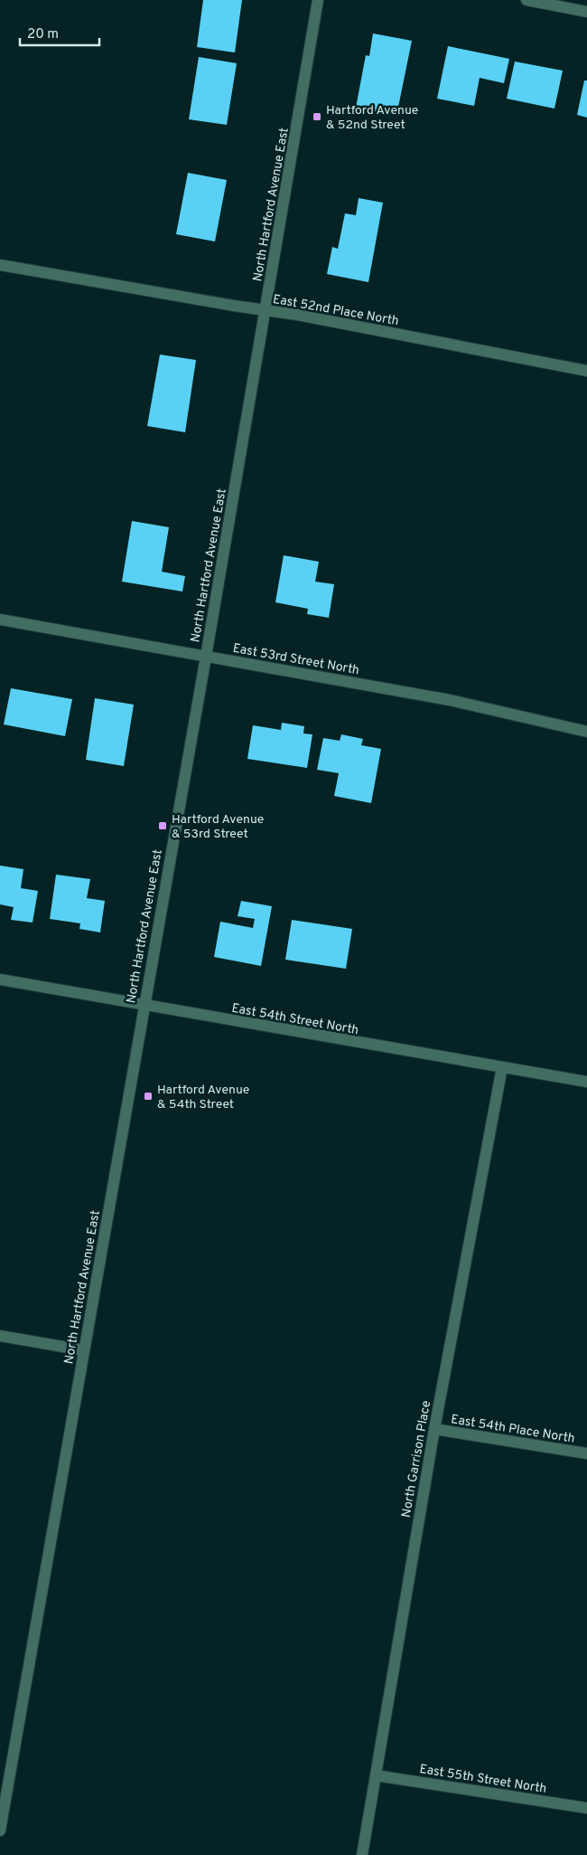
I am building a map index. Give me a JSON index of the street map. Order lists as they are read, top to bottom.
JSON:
{
  "streets": {
    "street": [
      "North Hartford Avenue East",
      "East 52nd Place North",
      "East 53rd Street North",
      "East 54th Street North",
      "East 54th Place North",
      "North Garrison Place",
      "East 55th Street North"
    ]
  },
  "crossings": [
    ["North Hartford Avenue East", "East 52nd Place North"],
    ["North Hartford Avenue East", "East 53rd Street North"],
    ["North Hartford Avenue East", "East 54th Street North"],
    ["East 54th Street North", "North Garrison Place"],
    ["East 54th Place North", "North Garrison Place"],
    ["North Garrison Place", "East 55th Street North"]
  ],
  "places": {
    "transit": ["Hartford Avenue & 52nd Street", "Hartford Avenue & 53rd Street", "Hartford Avenue & 54th Street"]
  },
  "scale_bar": "20 m"
}
